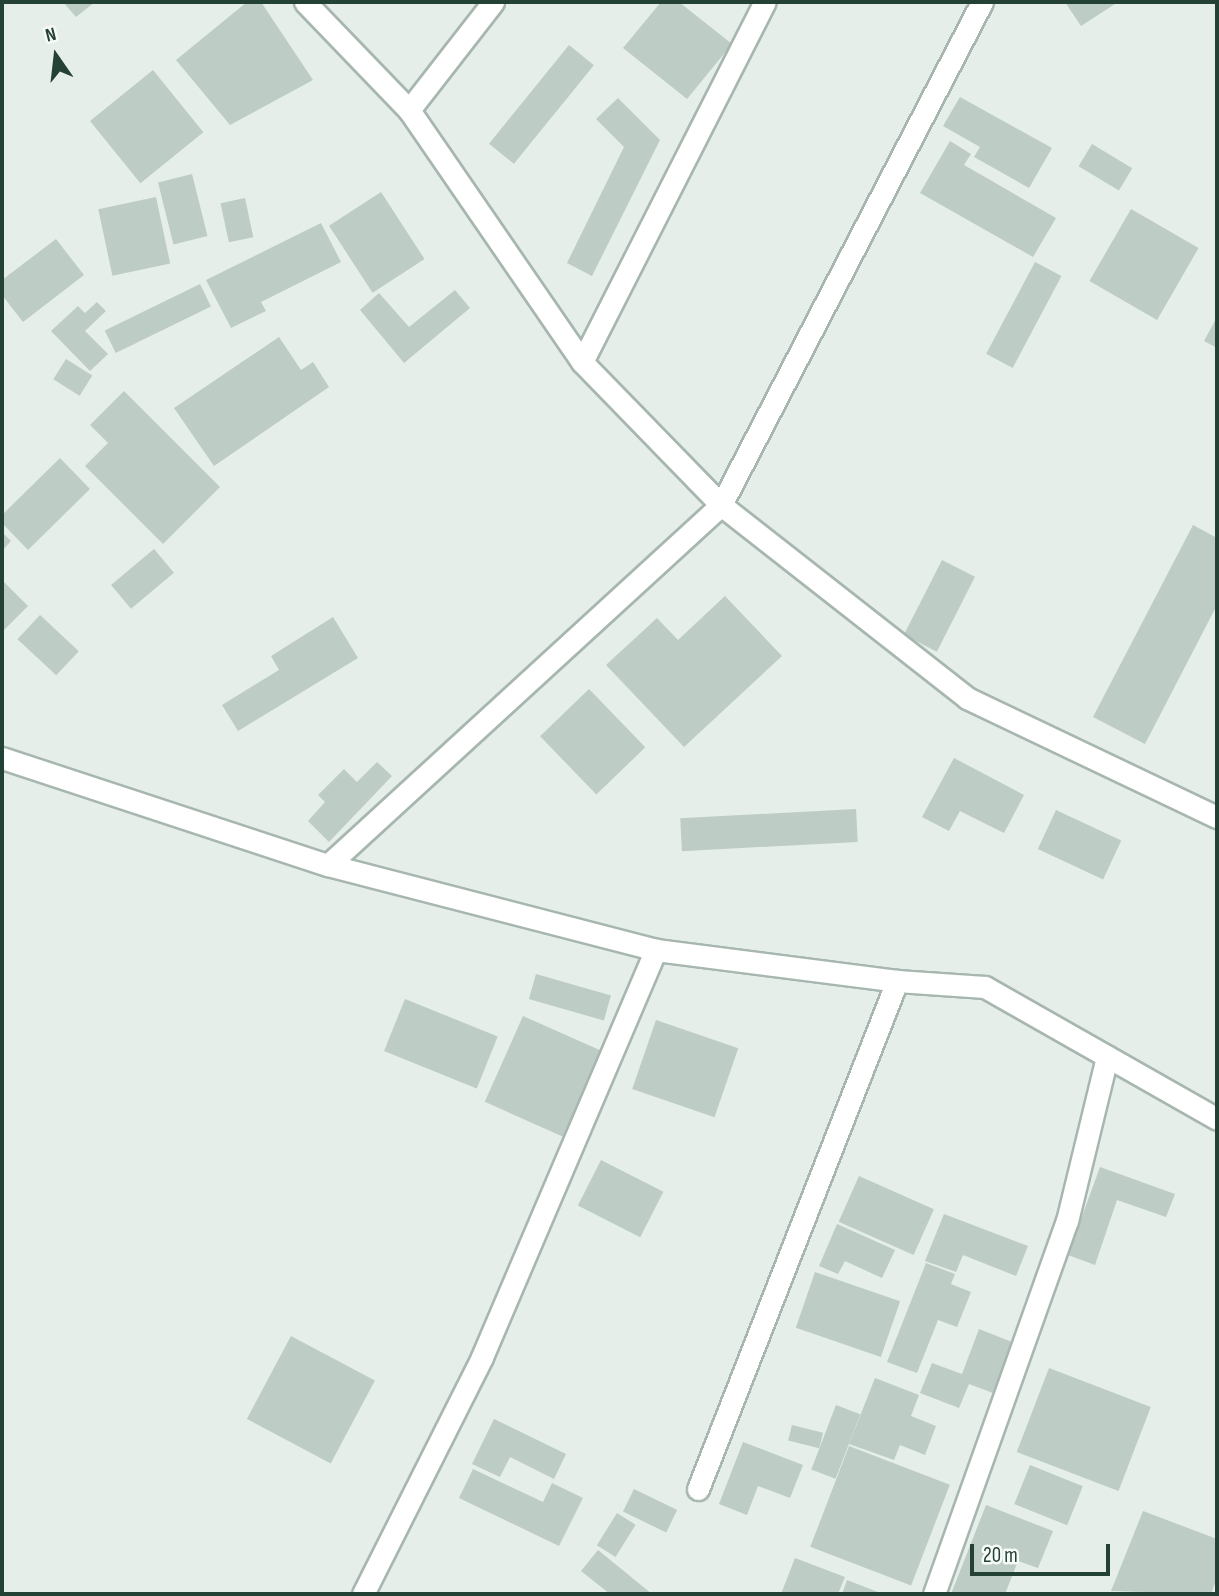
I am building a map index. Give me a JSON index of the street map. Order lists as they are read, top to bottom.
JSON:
{
  "scale_bar": "20 m",
  "north": "top"
}
